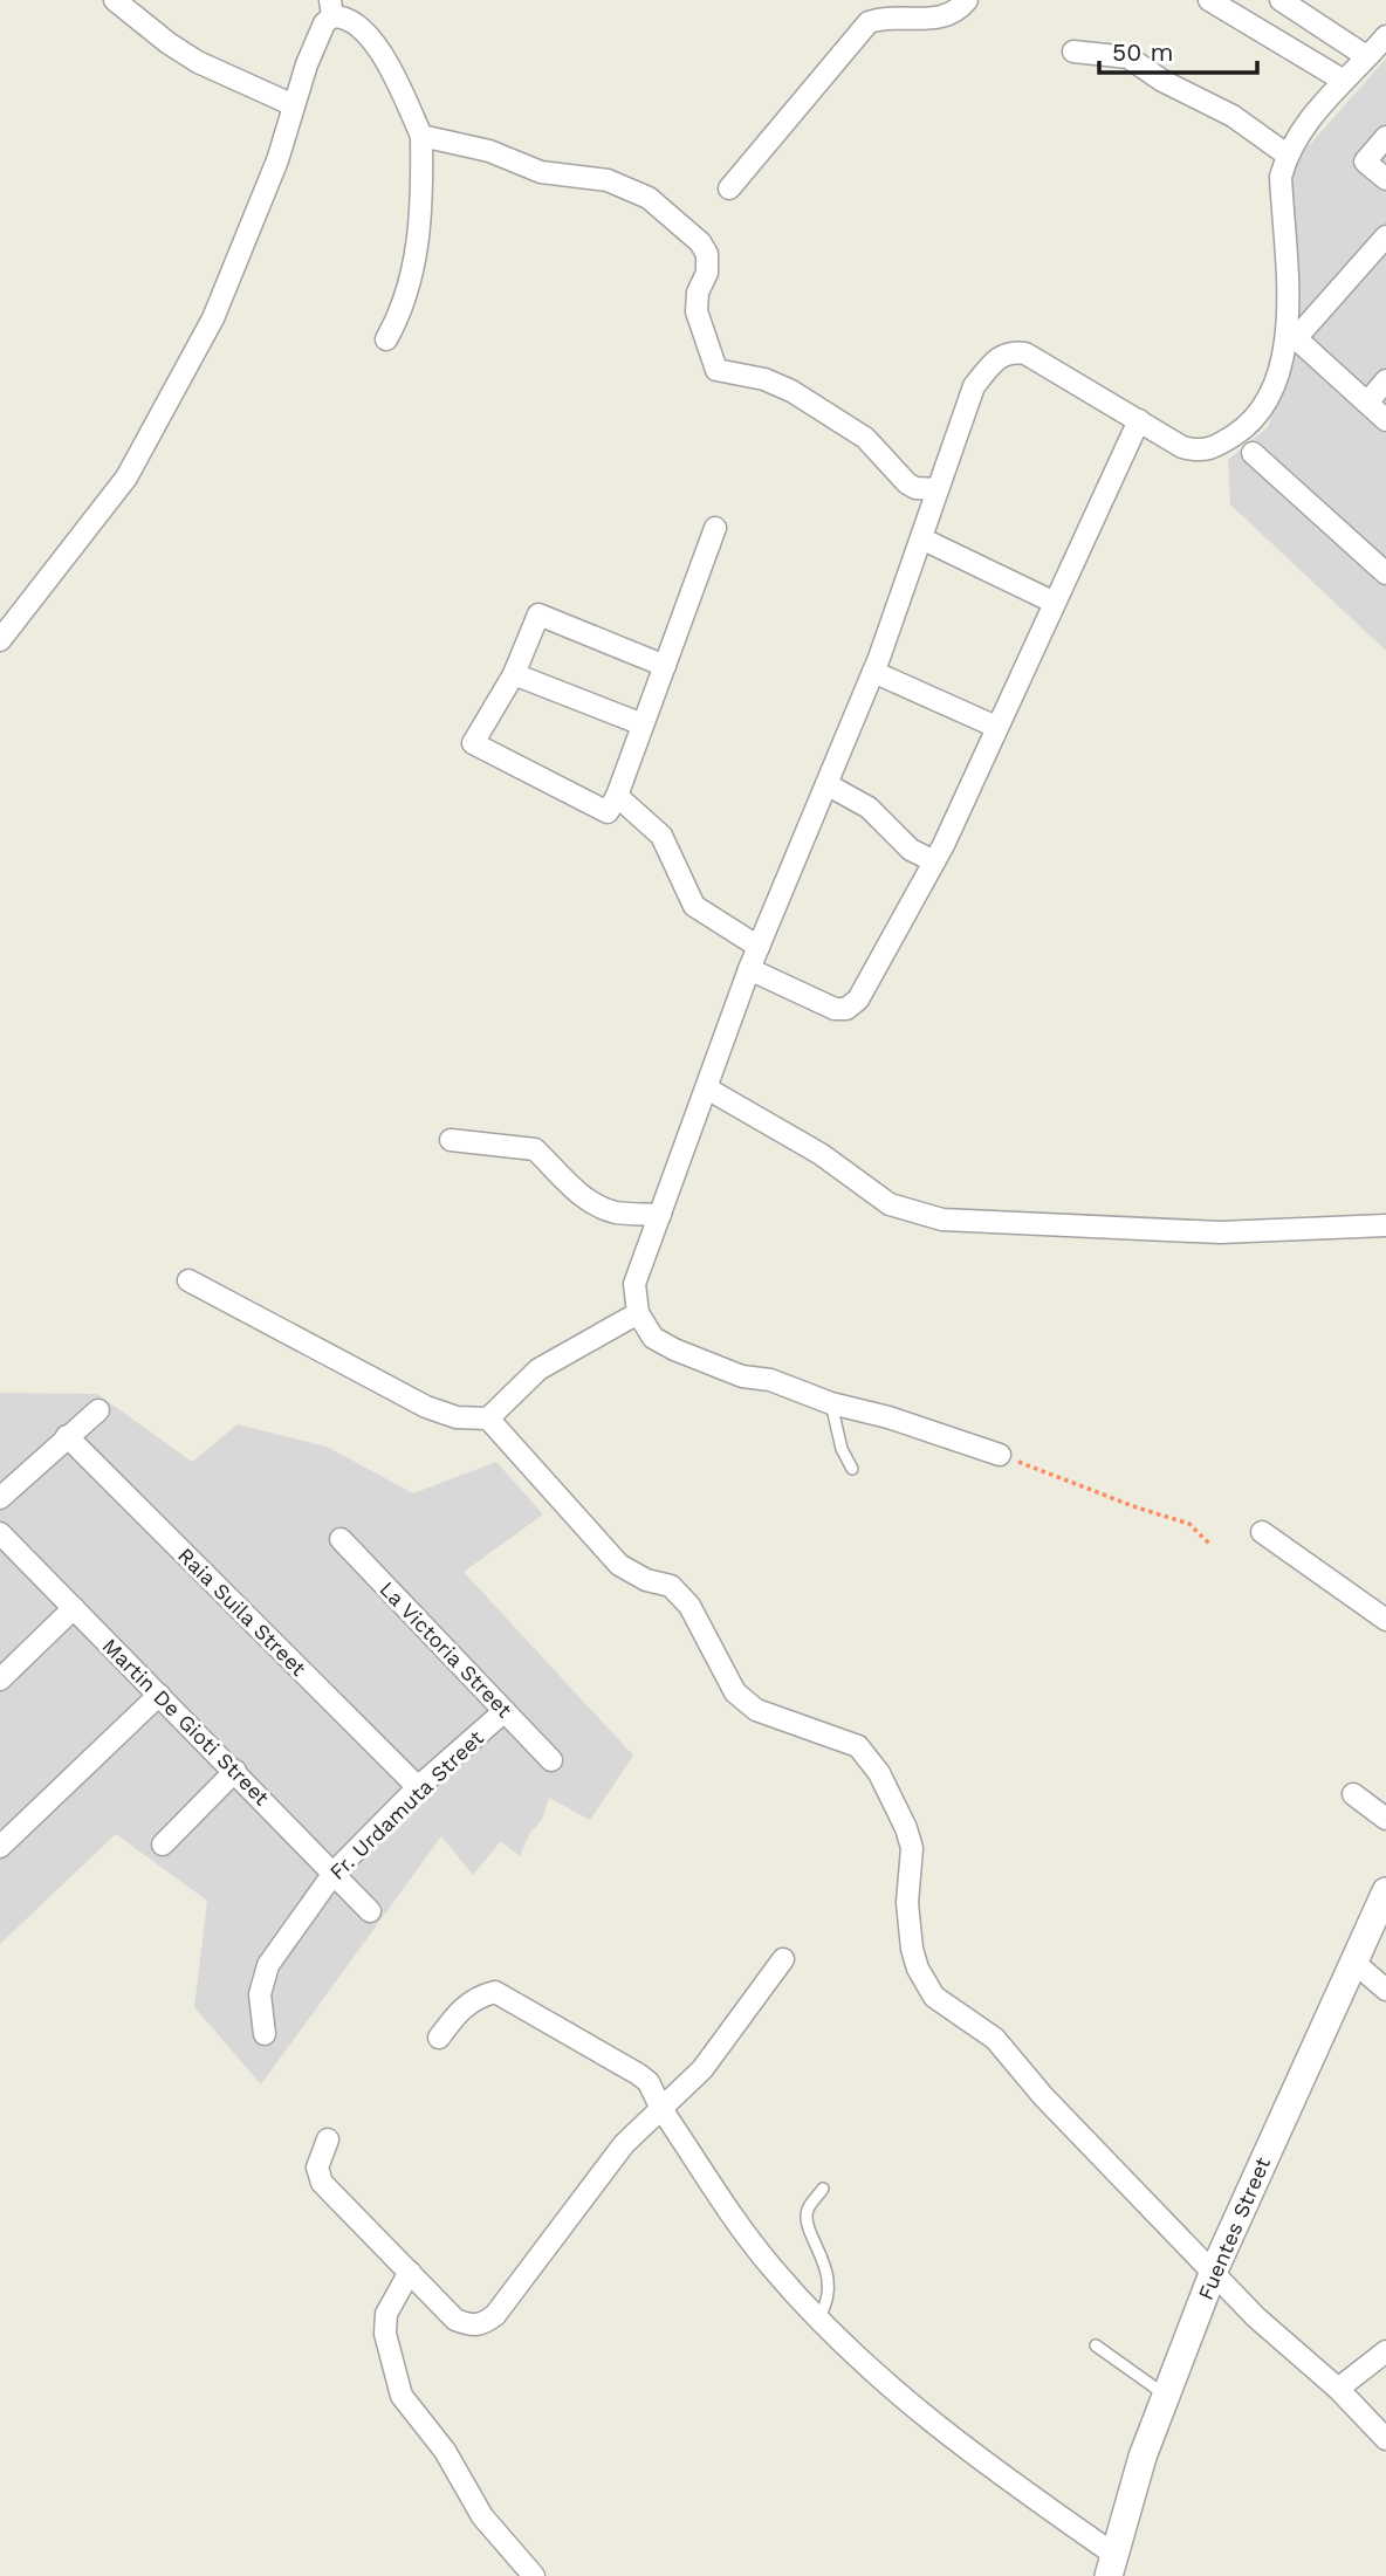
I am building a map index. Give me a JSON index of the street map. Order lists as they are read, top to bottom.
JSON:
{
  "streets": {
    "street": [
      "Raia Suila Street",
      "La Victoria Street",
      "Martin De Gioti Street",
      "Fr. Urdamuta Street",
      "Fuentes Street"
    ]
  },
  "crossings": [
    ["Raia Suila Street", "Fr. Urdamuta Street"],
    ["La Victoria Street", "Fr. Urdamuta Street"],
    ["Martin De Gioti Street", "Fr. Urdamuta Street"]
  ],
  "scale_bar": "50 m"
}
